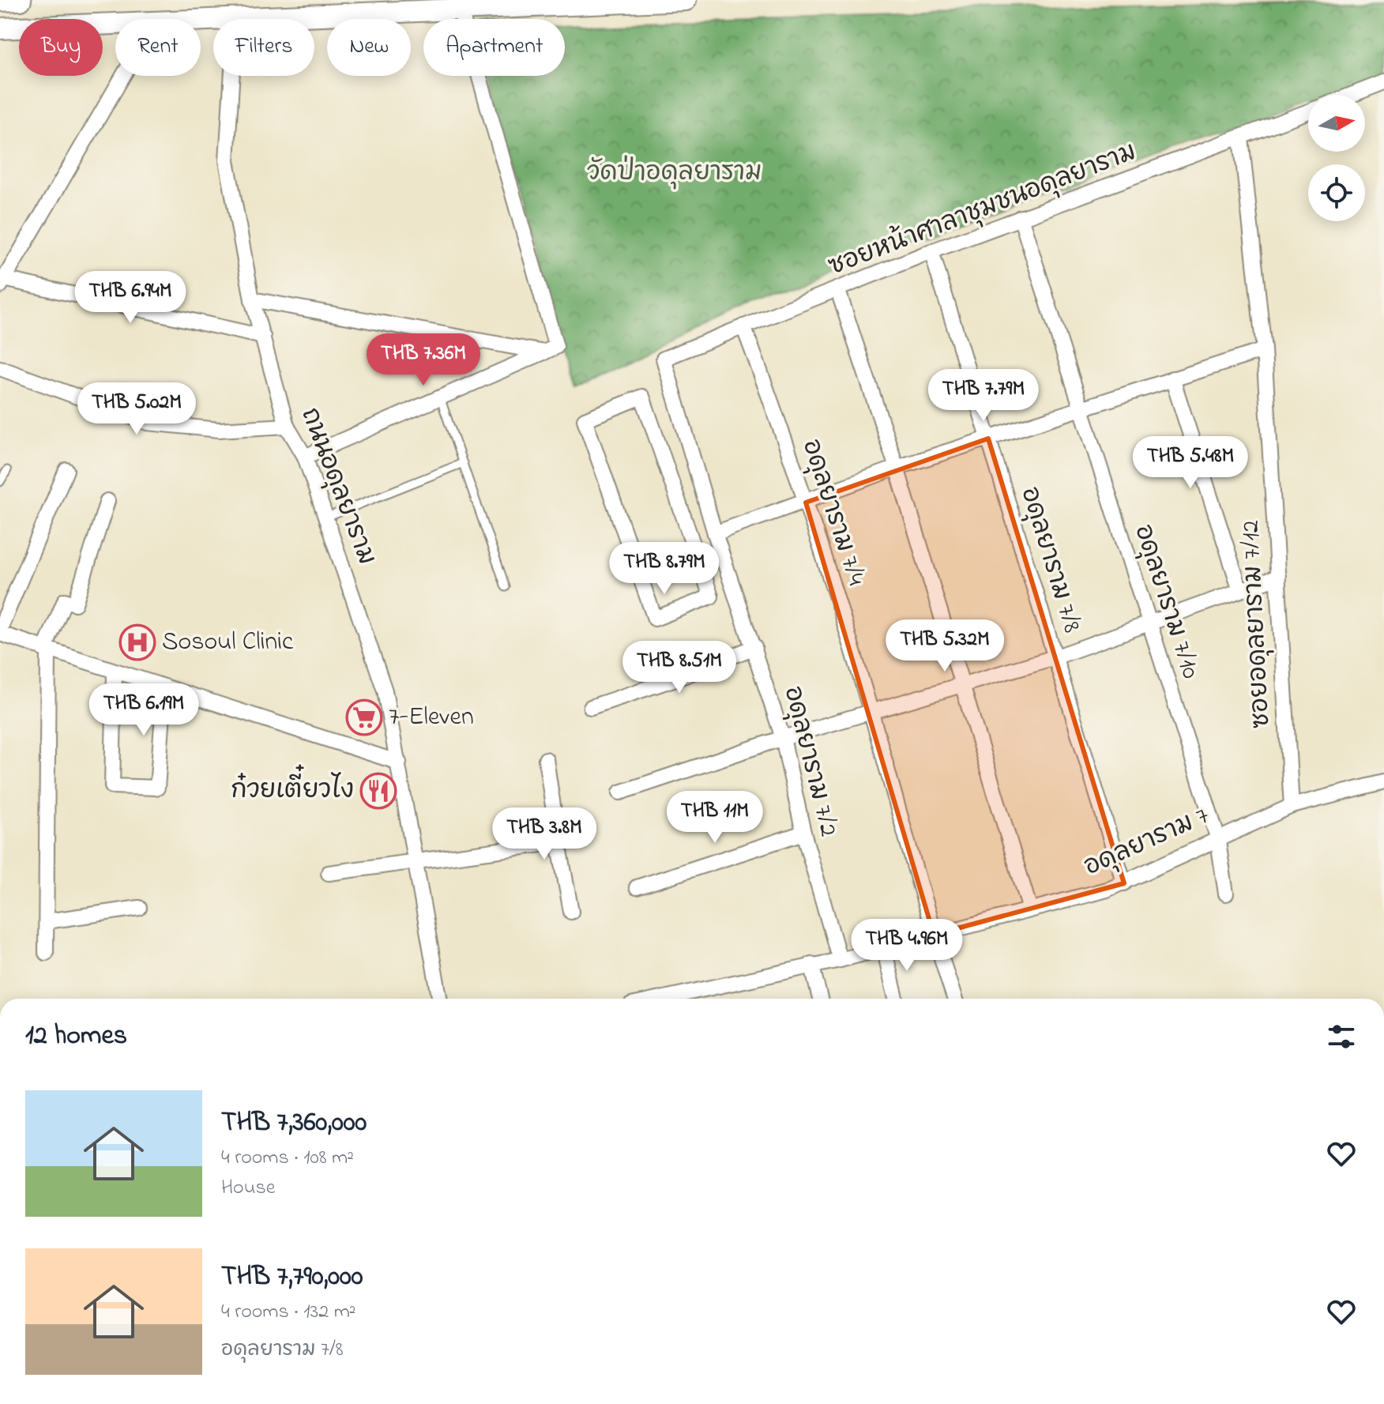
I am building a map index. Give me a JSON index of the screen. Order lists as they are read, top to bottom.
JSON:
{
  "streets": {
    "street": [
      "ซอยหน้าศาลาชุมชนอดุลยาราม",
      "ถนนอดุลยาราม",
      "อดุลยาราม 7/4",
      "อดุลยาราม 7/8",
      "อดุลยาราม 7/10",
      "ซอยอดุลยาราม 7/12",
      "อดุลยาราม 7/2",
      "อดุลยาราม 7"
    ]
  },
  "crossings": [
    ["ซอยหน้าศาลาชุมชนอดุลยาราม", "อดุลยาราม 7/4"],
    ["ซอยหน้าศาลาชุมชนอดุลยาราม", "อดุลยาราม 7/8"],
    ["ซอยหน้าศาลาชุมชนอดุลยาราม", "อดุลยาราม 7/10"],
    ["ซอยหน้าศาลาชุมชนอดุลยาราม", "ซอยอดุลยาราม 7/12"],
    ["ซอยหน้าศาลาชุมชนอดุลยาราม", "อดุลยาราม 7/2"],
    ["อดุลยาราม 7/4", "อดุลยาราม 7"],
    ["อดุลยาราม 7/8", "อดุลยาราม 7"],
    ["อดุลยาราม 7/10", "อดุลยาราม 7"],
    ["ซอยอดุลยาราม 7/12", "อดุลยาราม 7"],
    ["อดุลยาราม 7/2", "อดุลยาราม 7"]
  ],
  "parks": ["วัดป่าอดุลยาราม"],
  "places": {
    "hospital": ["Sosoul Clinic"],
    "supermarket": ["7-Eleven"],
    "restaurant": ["ก๋วยเตี๋ยวไง"]
  },
  "north": "right",
  "page": {
    "chip": [
      "Buy",
      "Rent",
      "Filters",
      "New",
      "Apartment"
    ],
    "price": [
      "THB 6.94M",
      "THB 7.36M",
      "THB 7.79M",
      "THB 5.02M",
      "THB 5.48M",
      "THB 8.79M",
      "THB 5.32M",
      "THB 8.51M",
      "THB 6.19M",
      "THB 11M",
      "THB 3.8M",
      "THB 4.96M"
    ],
    "heading": "12 homes",
    "list": [
      {
        "name": "THB 7,360,000",
        "note": "4 rooms · 108 m² · House"
      },
      {
        "name": "THB 7,790,000",
        "note": "4 rooms · 132 m² · อดุลยาราม 7/8"
      }
    ]
  }
}
